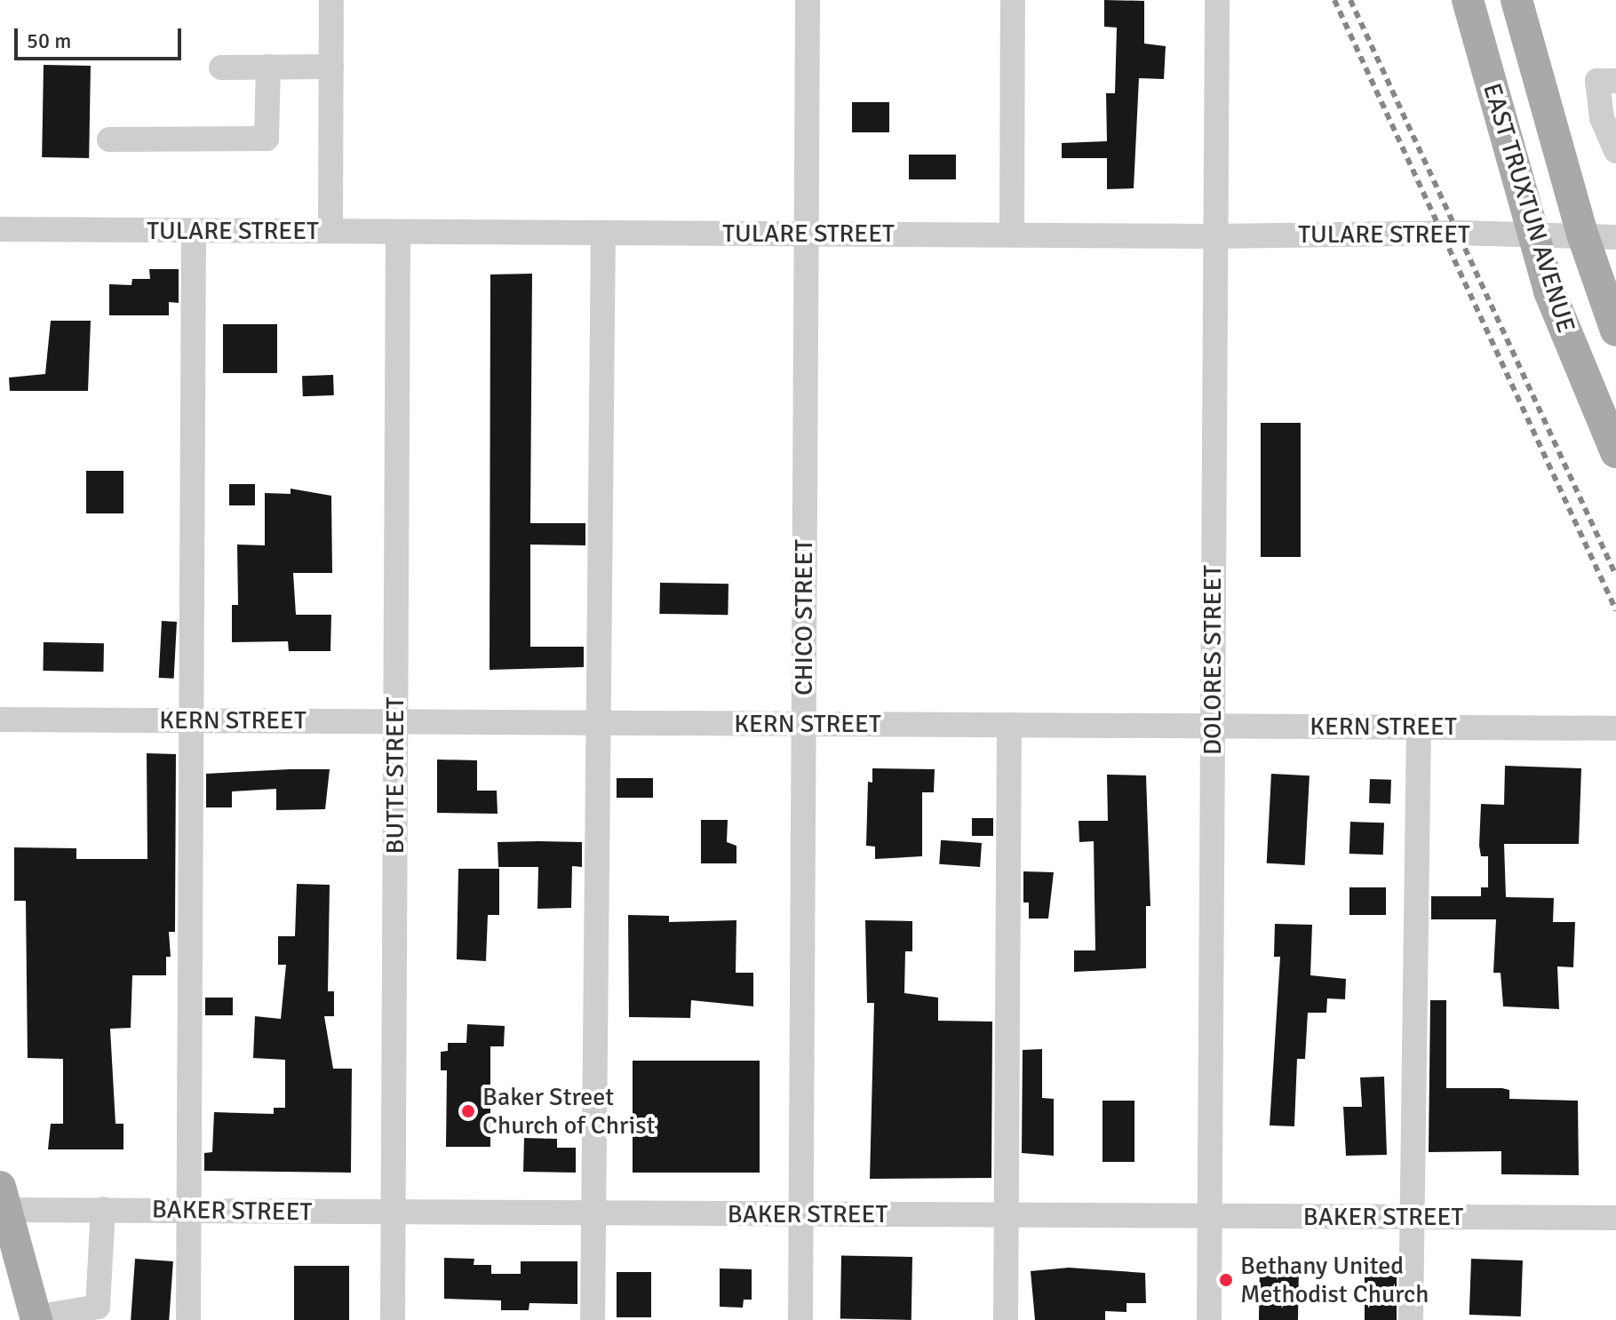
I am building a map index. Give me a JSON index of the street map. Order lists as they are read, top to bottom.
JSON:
{
  "streets": {
    "main road": ["EAST TRUXTUN AVENUE"],
    "street": [
      "TULARE STREET",
      "CHICO STREET",
      "DOLORES STREET",
      "KERN STREET",
      "BUTTE STREET",
      "BAKER STREET"
    ]
  },
  "crossings": [
    ["EAST TRUXTUN AVENUE", "TULARE STREET"],
    ["TULARE STREET", "CHICO STREET"],
    ["TULARE STREET", "DOLORES STREET"],
    ["TULARE STREET", "BUTTE STREET"],
    ["CHICO STREET", "KERN STREET"],
    ["CHICO STREET", "BAKER STREET"],
    ["DOLORES STREET", "KERN STREET"],
    ["DOLORES STREET", "BAKER STREET"],
    ["KERN STREET", "BUTTE STREET"],
    ["BUTTE STREET", "BAKER STREET"]
  ],
  "places": ["Baker Street Church of Christ", "Bethany United Methodist Church"],
  "scale_bar": "50 m"
}
